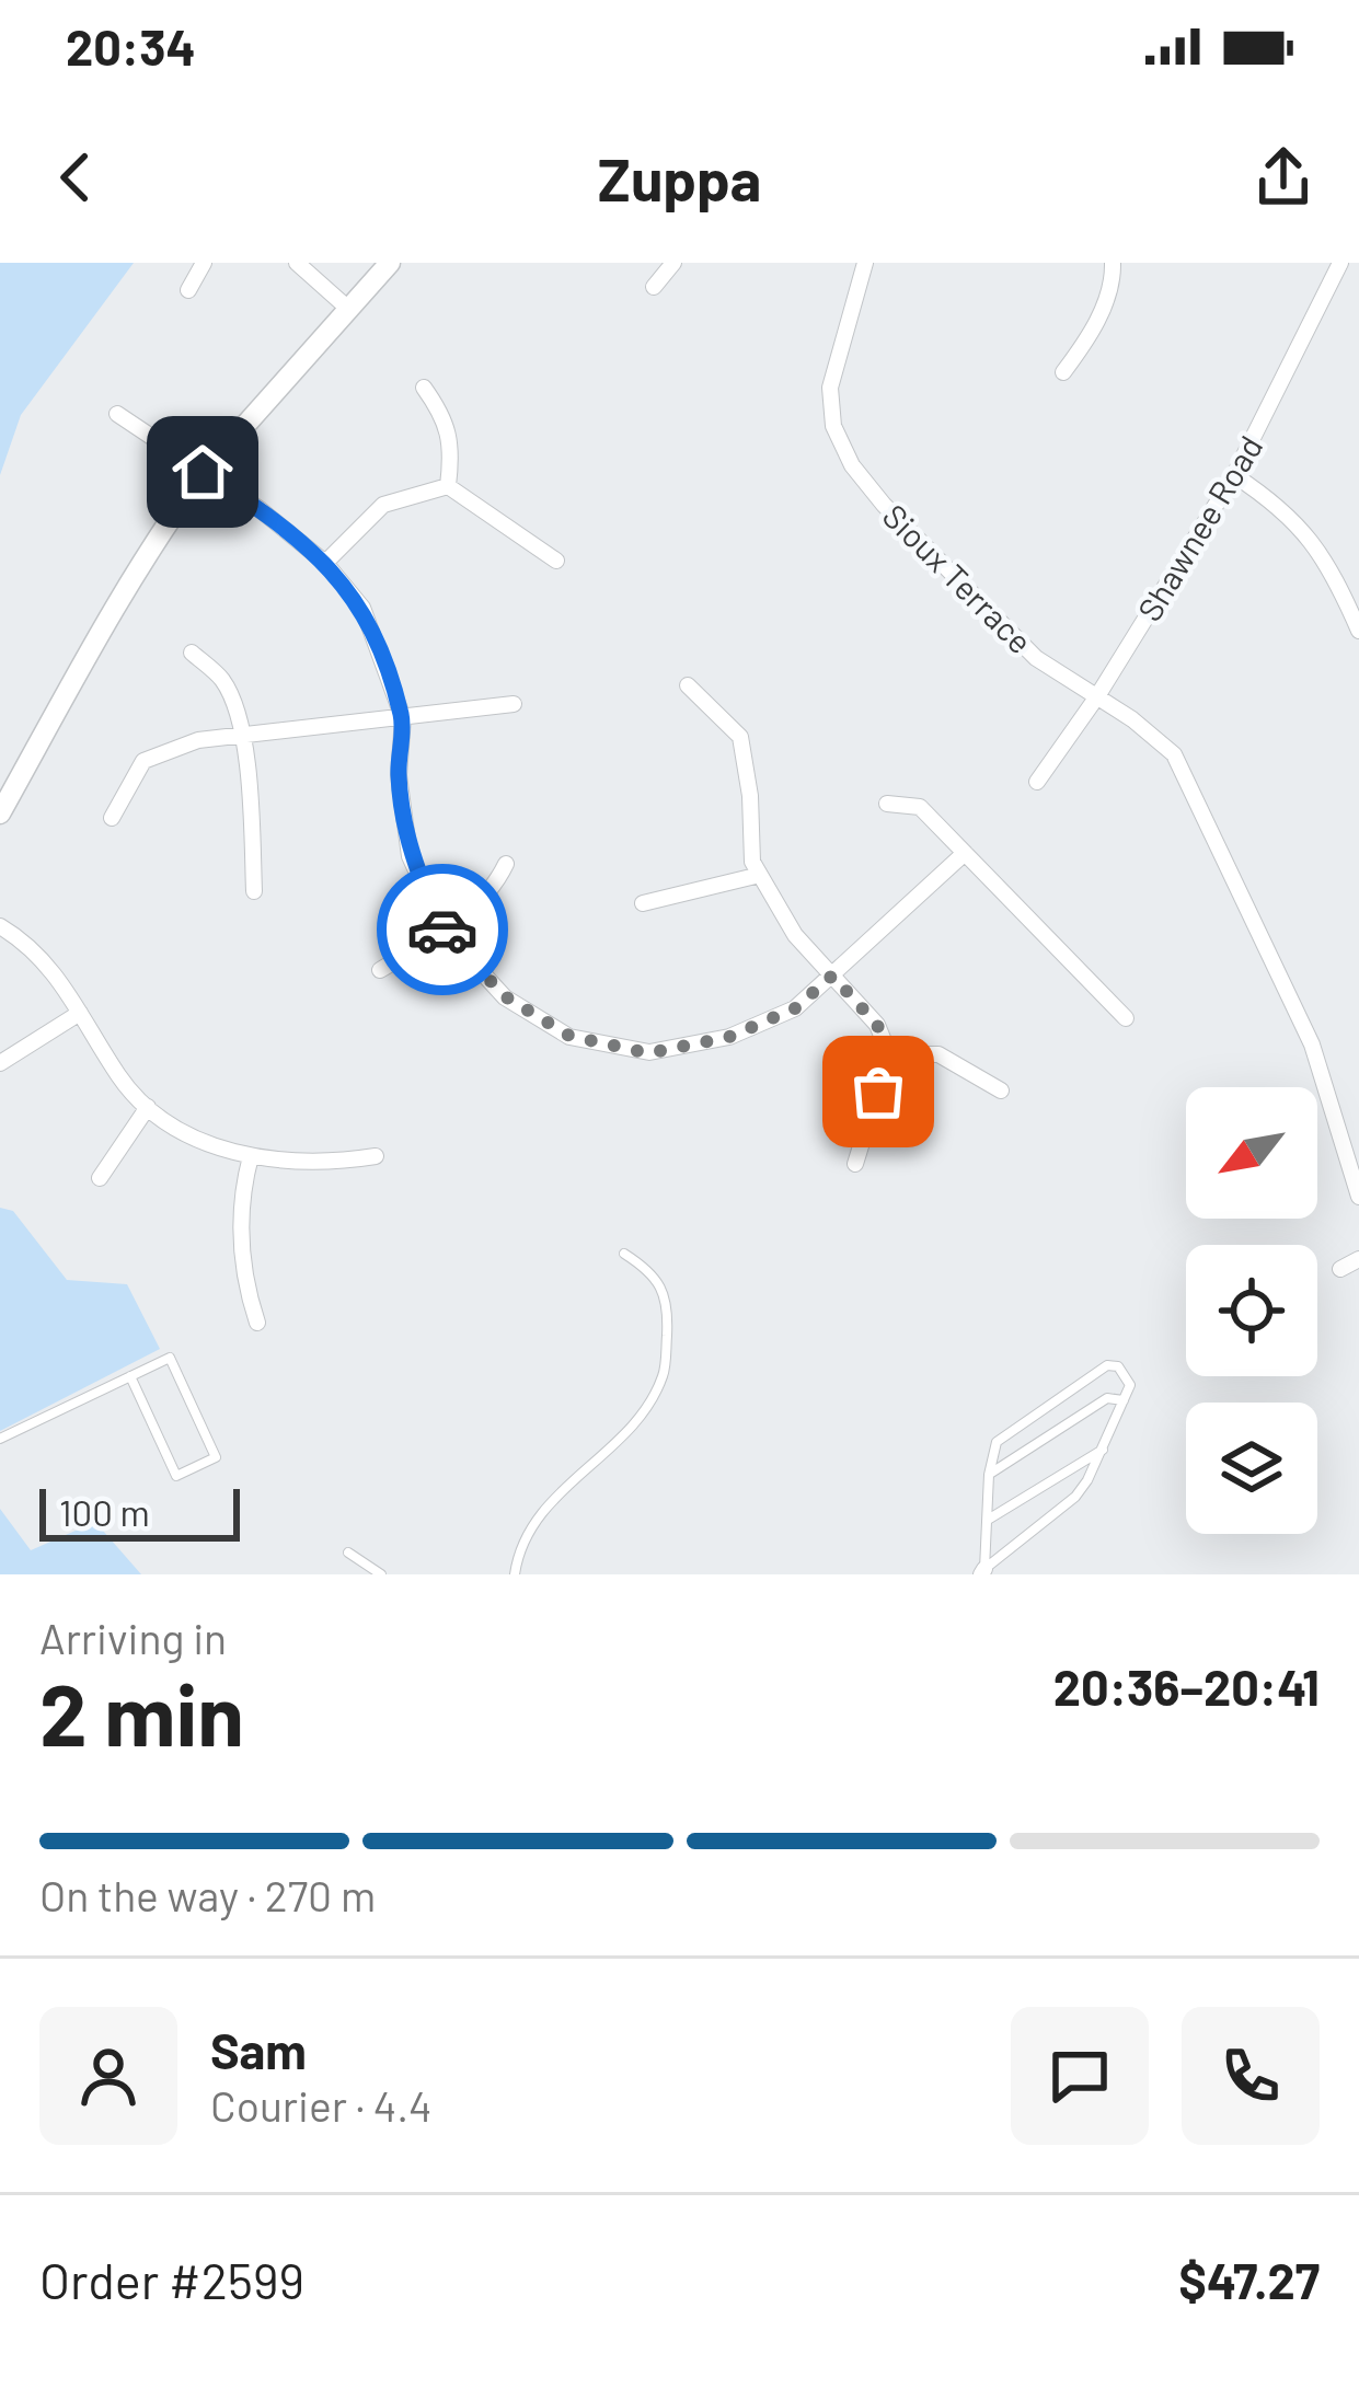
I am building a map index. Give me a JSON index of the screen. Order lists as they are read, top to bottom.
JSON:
{
  "streets": {
    "street": ["Shawnee Road", "Sioux Terrace"]
  },
  "crossings": [
    ["Shawnee Road", "Sioux Terrace"]
  ],
  "scale_bar": "100 m",
  "north": "bottom left",
  "page": {
    "status": "20:34",
    "header": "Zuppa",
    "scale": "100 m",
    "heading": ["2 min", "Arriving in", "20:36–20:41"],
    "panel": [
      "Sam",
      "Courier · 4.4",
      "Order #2599",
      "$47.27"
    ],
    "bar": "On the way · 270 m"
  }
}
